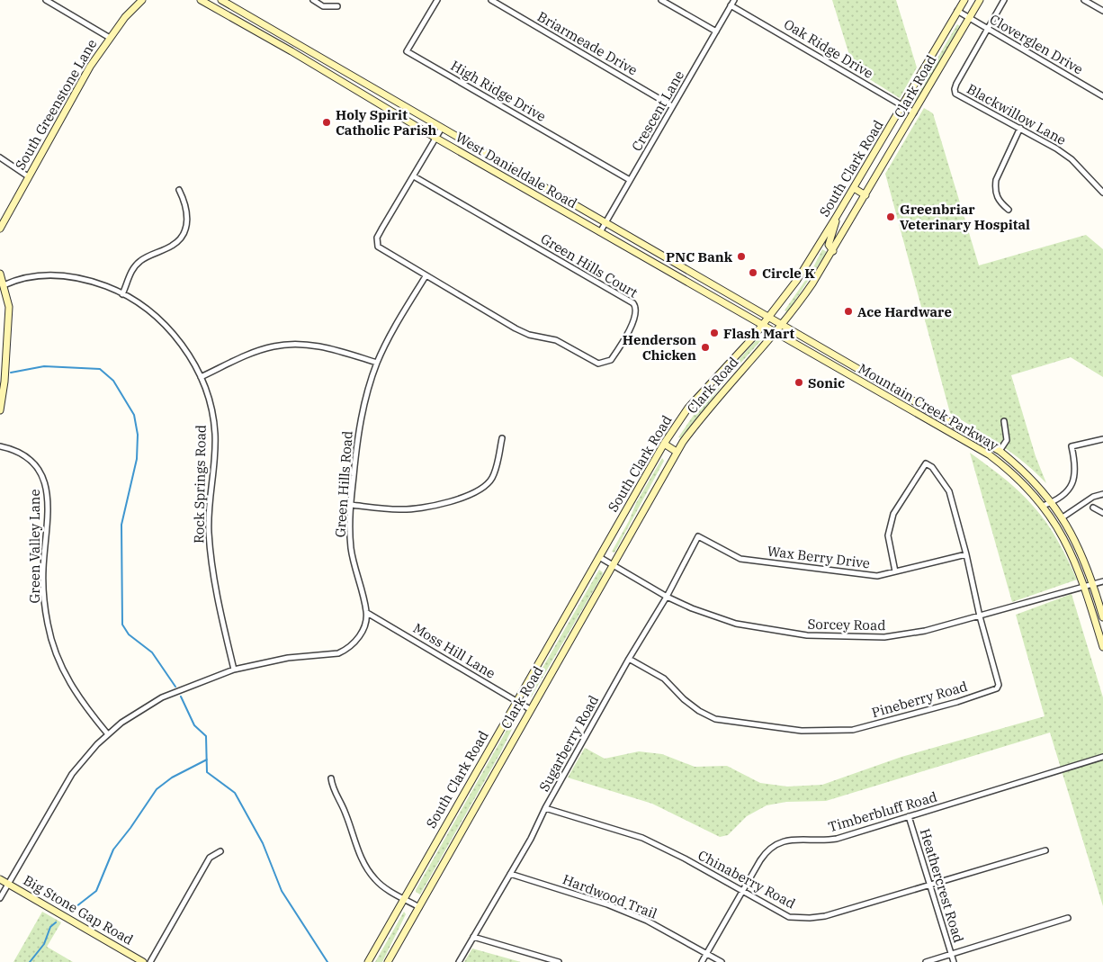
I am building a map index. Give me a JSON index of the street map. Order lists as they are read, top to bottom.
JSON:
{
  "streets": {
    "main road": [
      "Clark Road",
      "South Greenstone Lane",
      "South Clark Road",
      "West Danieldale Road",
      "Mountain Creek Parkway",
      "Big Stone Gap Road"
    ],
    "street": [
      "Briarmeade Drive",
      "Cloverglen Drive",
      "Oak Ridge Drive",
      "High Ridge Drive",
      "Crescent Lane",
      "Blackwillow Lane",
      "Green Hills Court",
      "Rock Springs Road",
      "Green Hills Road",
      "Green Valley Lane",
      "Wax Berry Drive",
      "Sorcey Road",
      "Moss Hill Lane",
      "Pineberry Road",
      "Sugarberry Road",
      "Timberbluff Road",
      "Chinaberry Road",
      "Heathercrest Road",
      "Hardwood Trail"
    ]
  },
  "crossings": [
    ["Briarmeade Drive", "Crescent Lane"],
    ["Cloverglen Drive", "Clark Road"],
    ["Cloverglen Drive", "Blackwillow Lane"],
    ["Cloverglen Drive", "South Clark Road"],
    ["Oak Ridge Drive", "Clark Road"],
    ["Oak Ridge Drive", "Crescent Lane"],
    ["Oak Ridge Drive", "South Clark Road"],
    ["Clark Road", "West Danieldale Road"],
    ["Clark Road", "Mountain Creek Parkway"],
    ["Clark Road", "Sorcey Road"],
    ["Clark Road", "Moss Hill Lane"],
    ["High Ridge Drive", "Crescent Lane"],
    ["Crescent Lane", "West Danieldale Road"],
    ["South Clark Road", "West Danieldale Road"],
    ["South Clark Road", "Sorcey Road"],
    ["South Clark Road", "Moss Hill Lane"],
    ["West Danieldale Road", "Green Hills Court"],
    ["West Danieldale Road", "Mountain Creek Parkway"],
    ["Green Hills Court", "Green Hills Road"],
    ["Mountain Creek Parkway", "Sorcey Road"],
    ["Rock Springs Road", "Green Hills Road"],
    ["Green Hills Road", "Green Valley Lane"],
    ["Green Hills Road", "Moss Hill Lane"],
    ["Green Hills Road", "Big Stone Gap Road"],
    ["Wax Berry Drive", "Pineberry Road"],
    ["Wax Berry Drive", "Sugarberry Road"],
    ["Sorcey Road", "Pineberry Road"],
    ["Sorcey Road", "Sugarberry Road"],
    ["Pineberry Road", "Sugarberry Road"],
    ["Sugarberry Road", "Chinaberry Road"],
    ["Sugarberry Road", "Hardwood Trail"],
    ["Timberbluff Road", "Chinaberry Road"],
    ["Timberbluff Road", "Heathercrest Road"],
    ["Timberbluff Road", "Hardwood Trail"],
    ["Chinaberry Road", "Heathercrest Road"]
  ],
  "places": [
    "Holy Spirit Catholic Parish",
    "Greenbriar Veterinary Hospital",
    "PNC Bank",
    "Circle K",
    "Ace Hardware",
    "Flash Mart",
    "Henderson Chicken",
    "Sonic"
  ]
}
